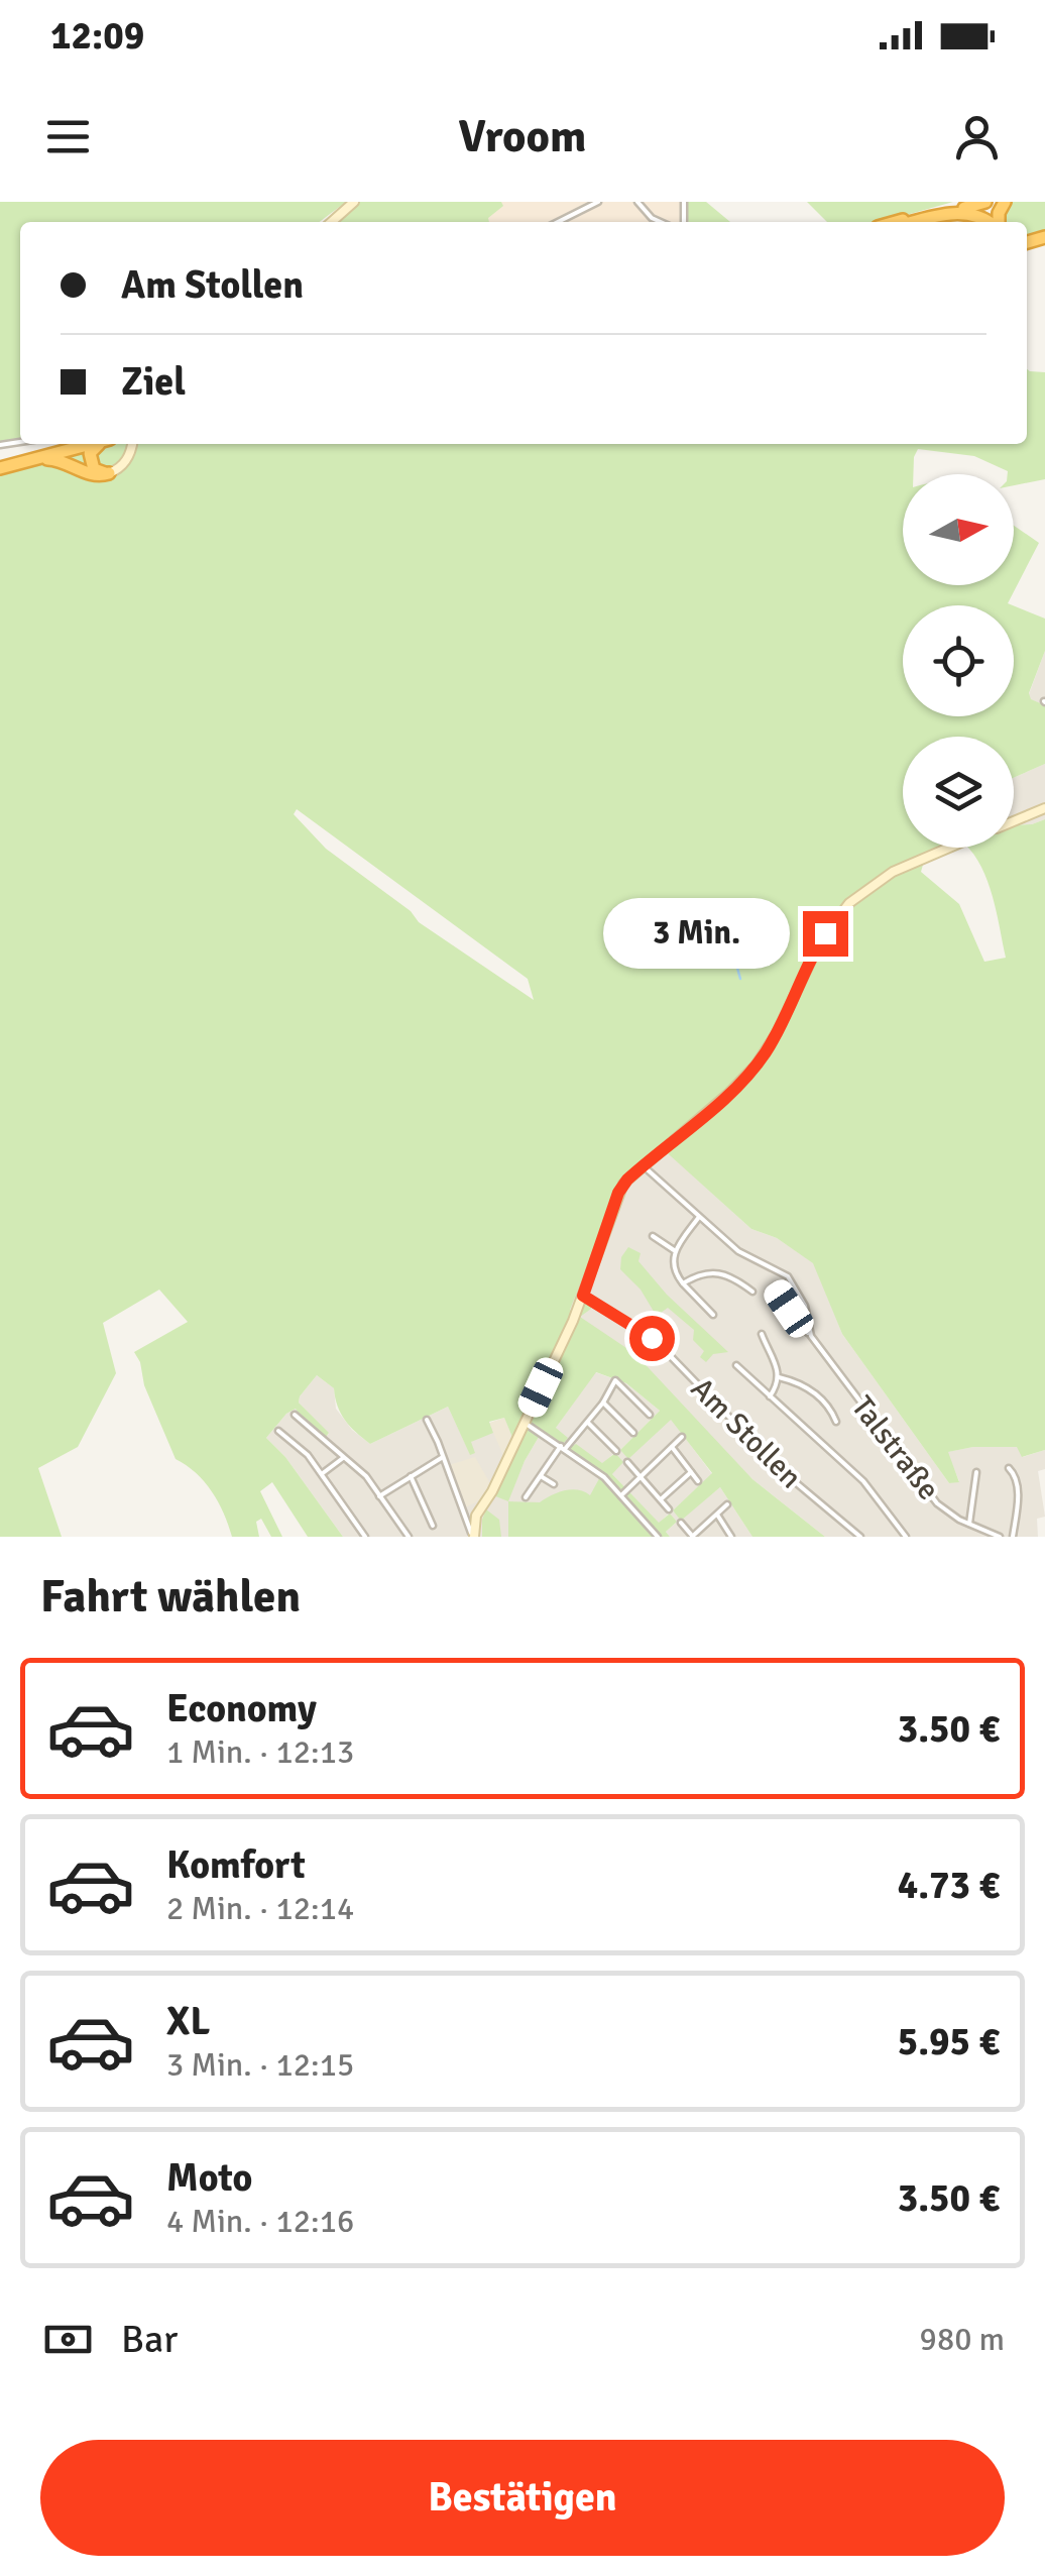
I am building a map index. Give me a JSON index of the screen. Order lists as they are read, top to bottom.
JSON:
{
  "streets": {
    "street": ["Am Stollen", "Talstraße"]
  },
  "north": "right",
  "page": {
    "status": "12:09",
    "header": "Vroom",
    "banner": ["Am Stollen", "Ziel"],
    "bubble": "3 Min.",
    "heading": "Fahrt wählen",
    "list": [
      {
        "name": "Economy",
        "note": "1 Min. · 12:13",
        "value": "3.50 €"
      },
      {
        "name": "Komfort",
        "note": "2 Min. · 12:14",
        "value": "4.73 €"
      },
      {
        "name": "XL",
        "note": "3 Min. · 12:15",
        "value": "5.95 €"
      },
      {
        "name": "Moto",
        "note": "4 Min. · 12:16",
        "value": "3.50 €"
      }
    ],
    "pay": ["Bar", "980 m"],
    "buttons": "Bestätigen"
  }
}
